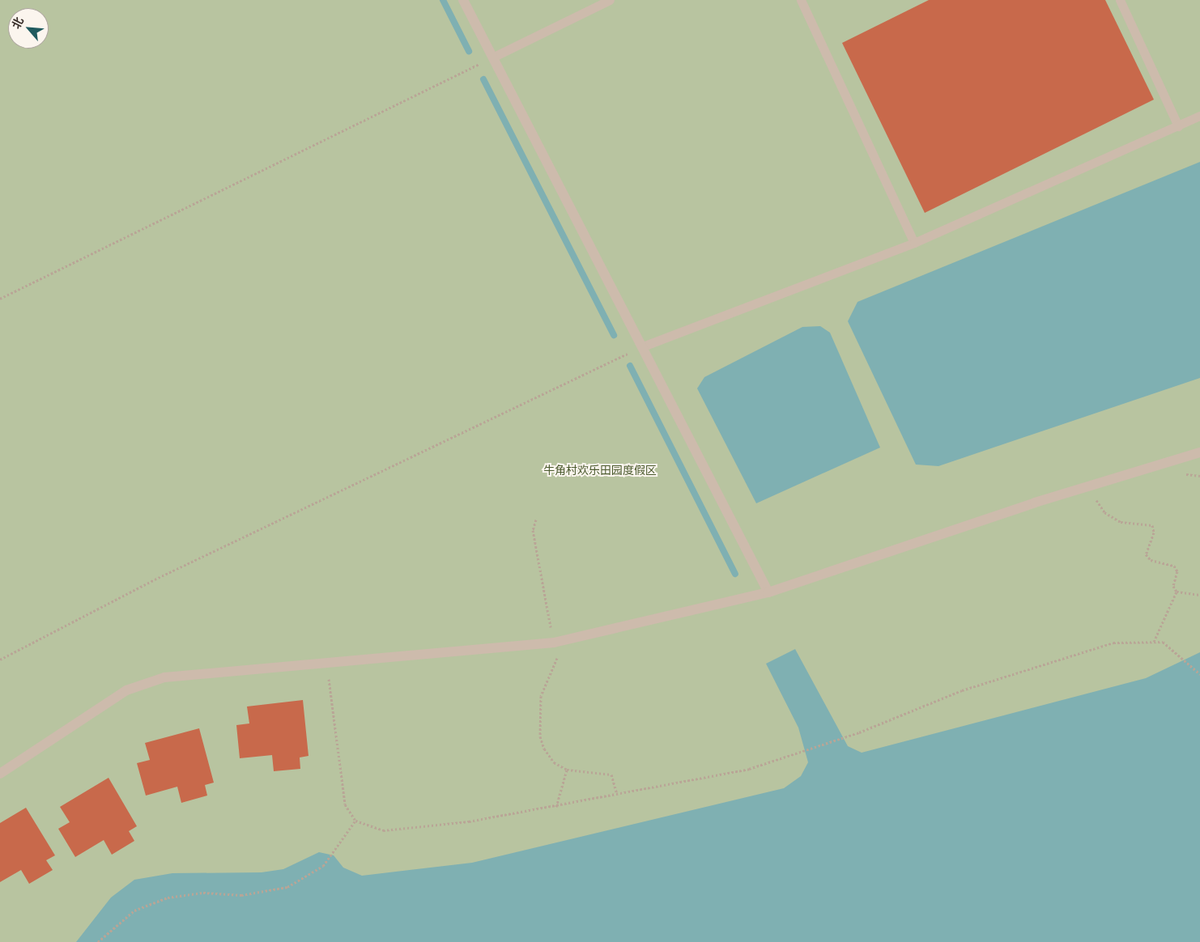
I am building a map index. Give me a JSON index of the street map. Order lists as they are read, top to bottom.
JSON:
{
  "parks": ["牛角村欢乐田园度假区"],
  "north": "top left"
}
